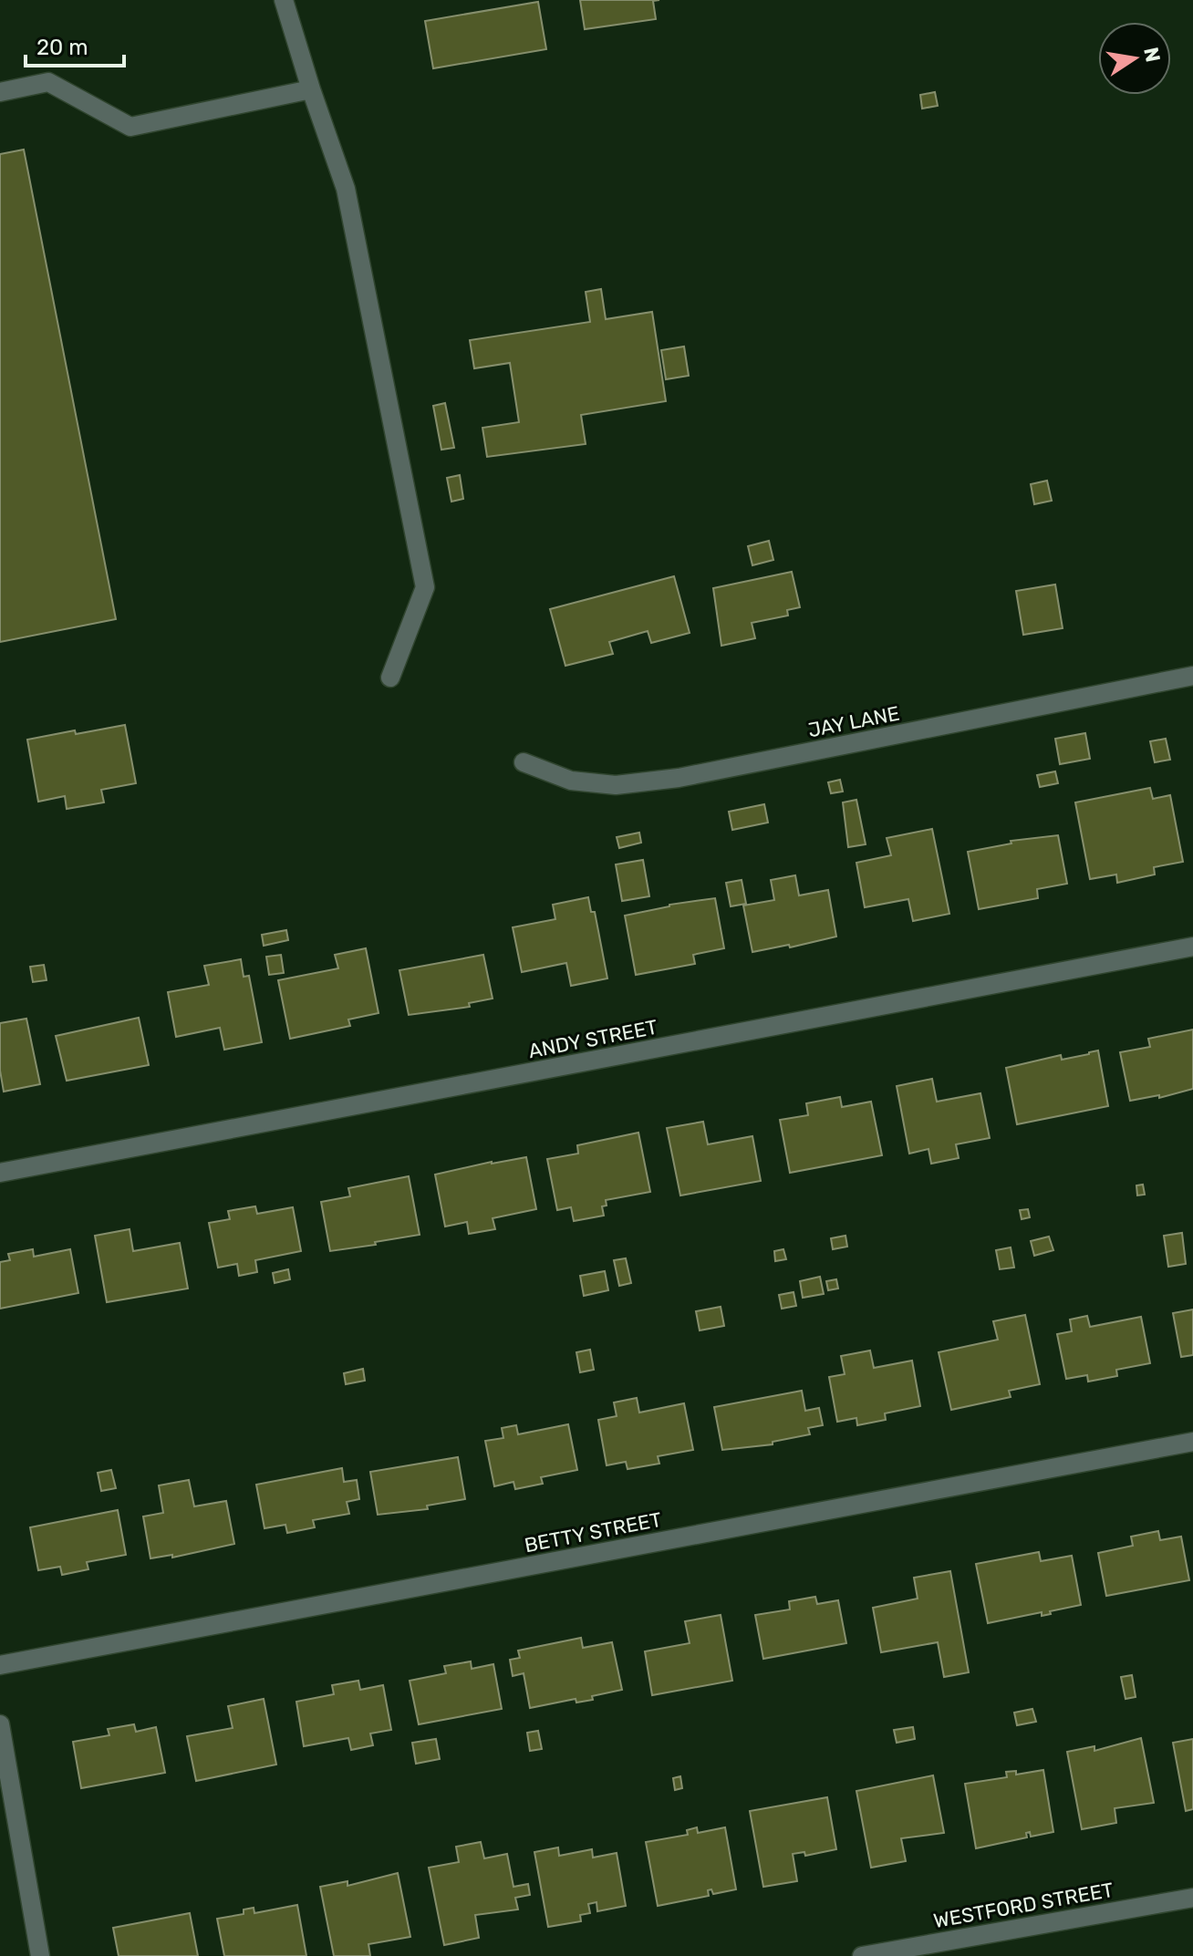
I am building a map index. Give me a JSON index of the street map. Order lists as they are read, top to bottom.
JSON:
{
  "streets": {
    "street": [
      "JAY LANE",
      "ANDY STREET",
      "BETTY STREET",
      "WESTFORD STREET"
    ]
  },
  "scale_bar": "20 m",
  "north": "right"
}
